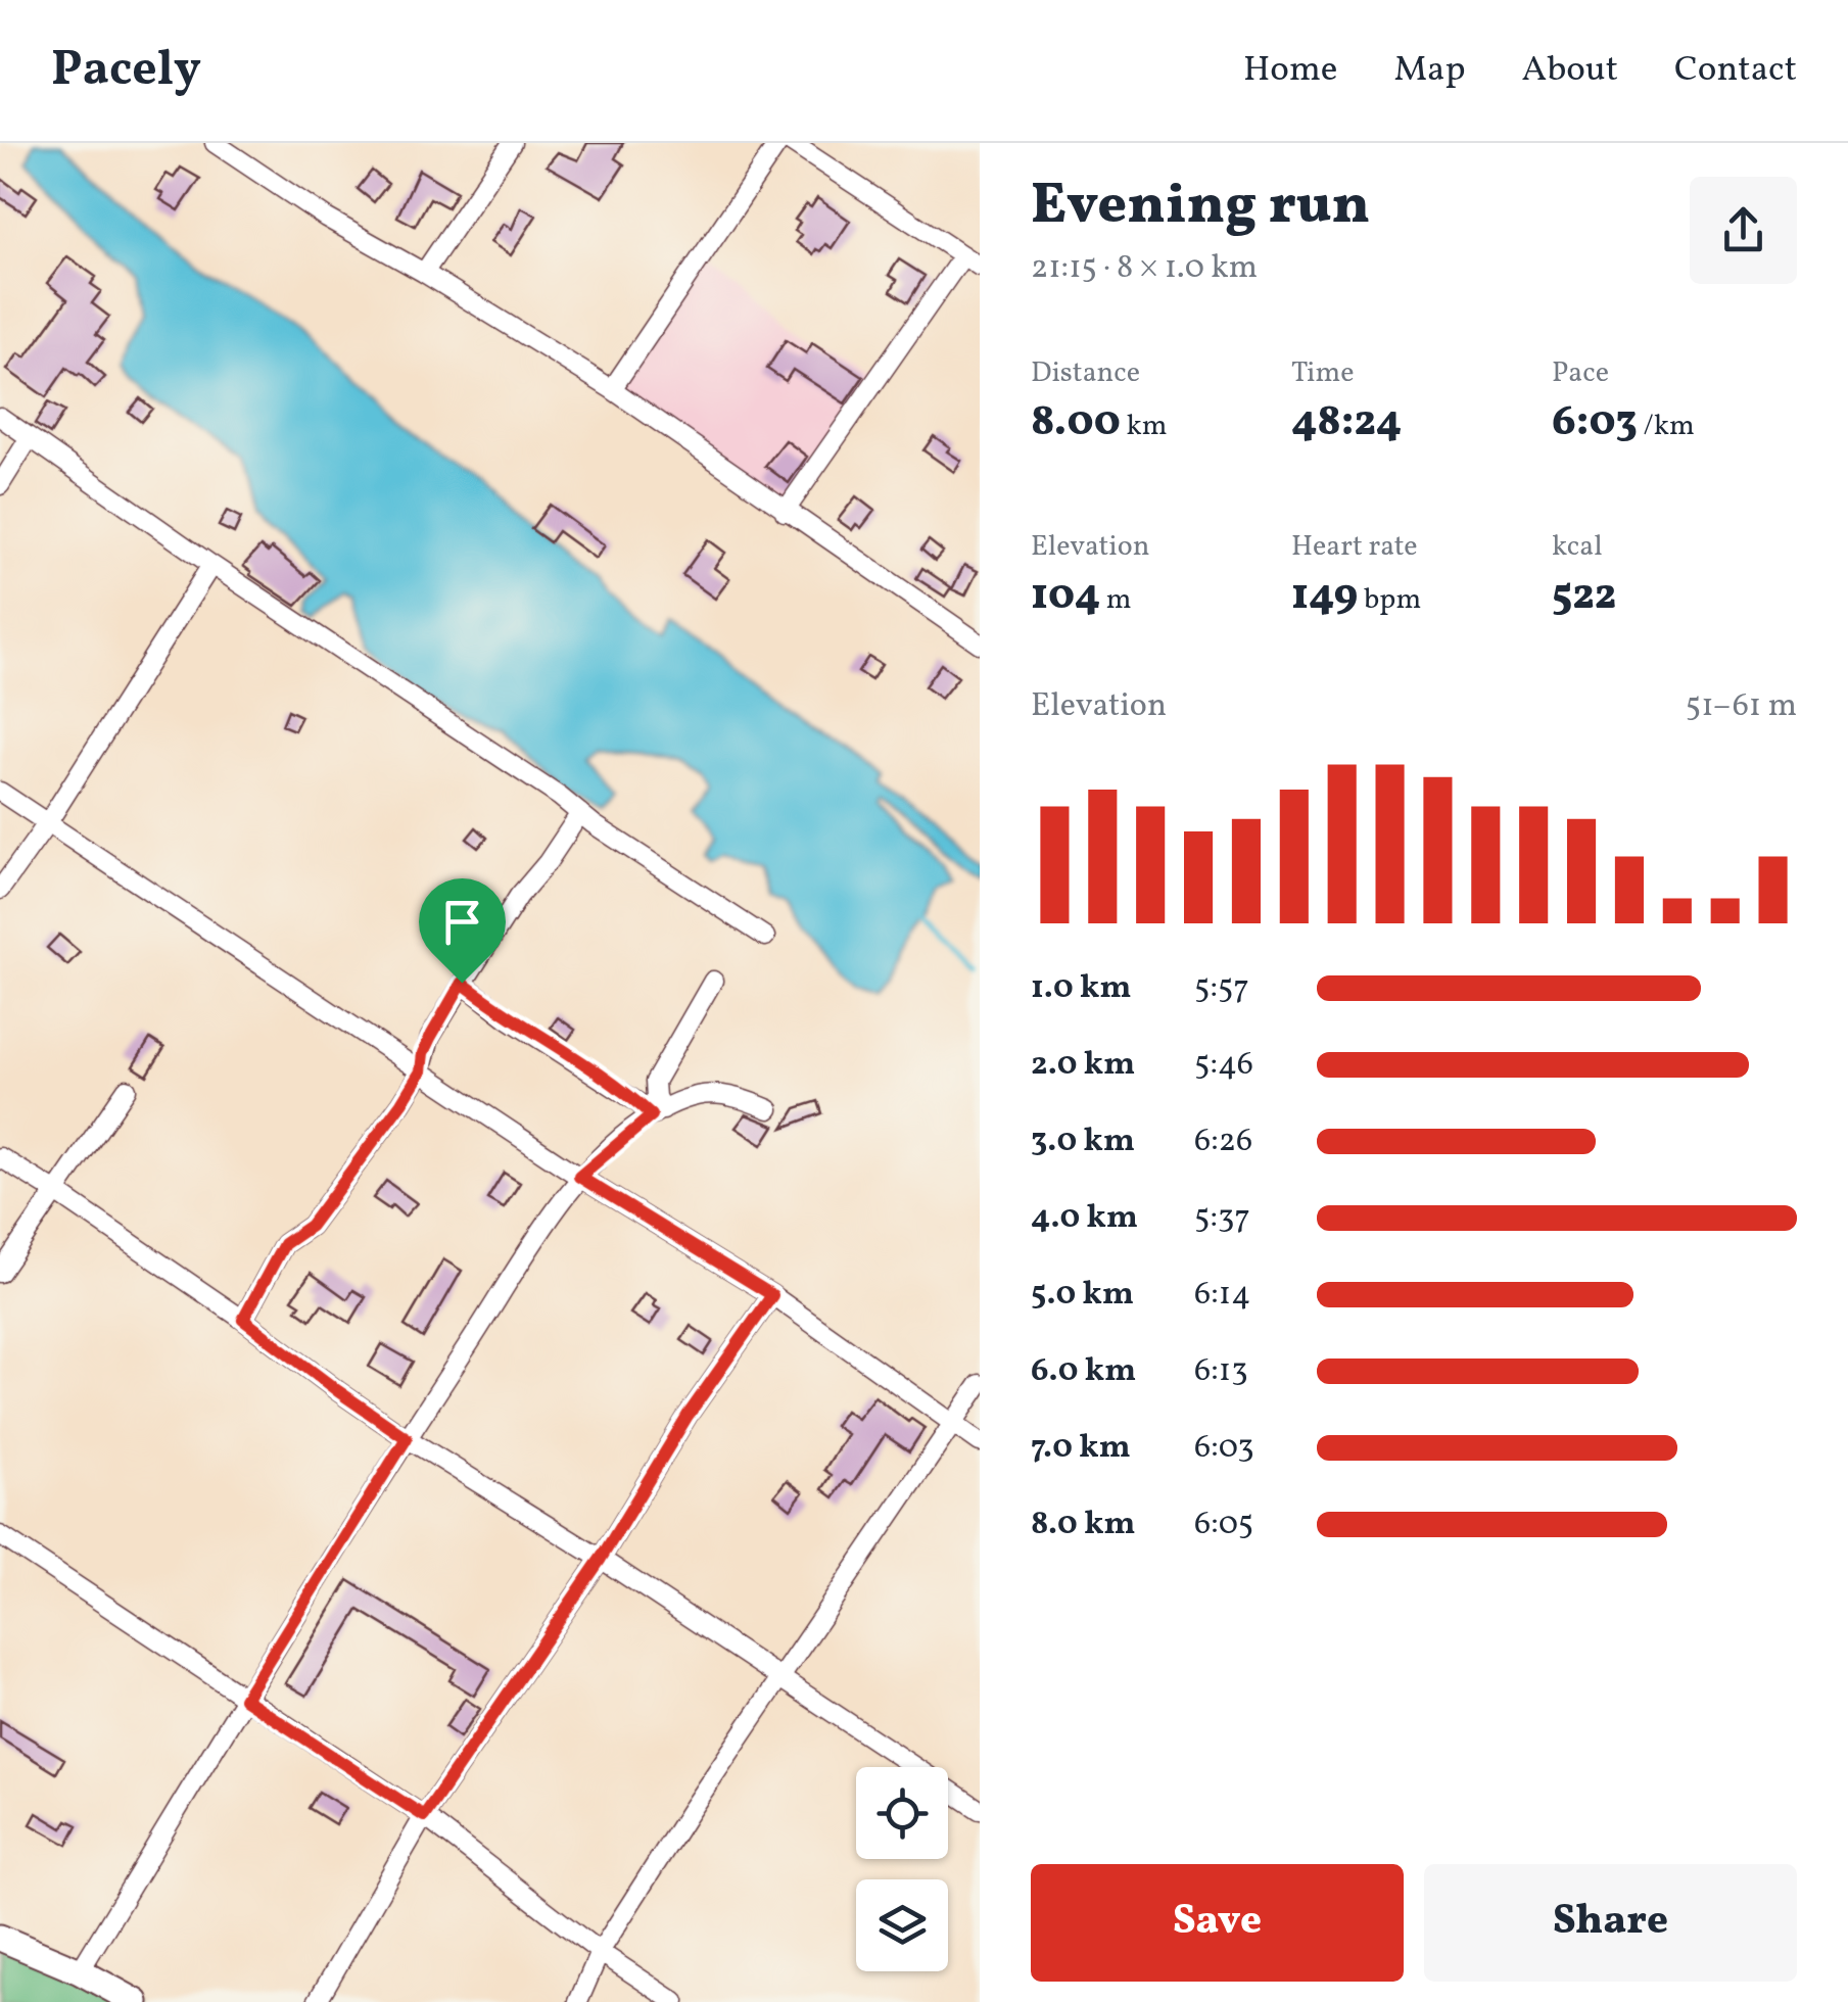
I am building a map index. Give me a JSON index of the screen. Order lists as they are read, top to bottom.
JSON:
{
  "page": {
    "header": "Pacely",
    "nav": [
      "Home",
      "Map",
      "About",
      "Contact"
    ],
    "heading": ["Evening run", "21:15 · 8 × 1.0 km"],
    "stats": [
      ["Distance", "8.00 km"],
      ["Time", "48:24"],
      ["Pace", "6:03 /km"],
      ["Elevation", "104 m"],
      ["Heart rate", "149 bpm"],
      ["kcal", "522"]
    ],
    "chart": ["Elevation", "51–61 m"],
    "list": [
      {
        "name": "1.0 km",
        "note": "5:57"
      },
      {
        "name": "2.0 km",
        "note": "5:46"
      },
      {
        "name": "3.0 km",
        "note": "6:26"
      },
      {
        "name": "4.0 km",
        "note": "5:37"
      },
      {
        "name": "5.0 km",
        "note": "6:14"
      },
      {
        "name": "6.0 km",
        "note": "6:13"
      },
      {
        "name": "7.0 km",
        "note": "6:03"
      },
      {
        "name": "8.0 km",
        "note": "6:05"
      }
    ],
    "buttons": ["Save", "Share"]
  }
}
